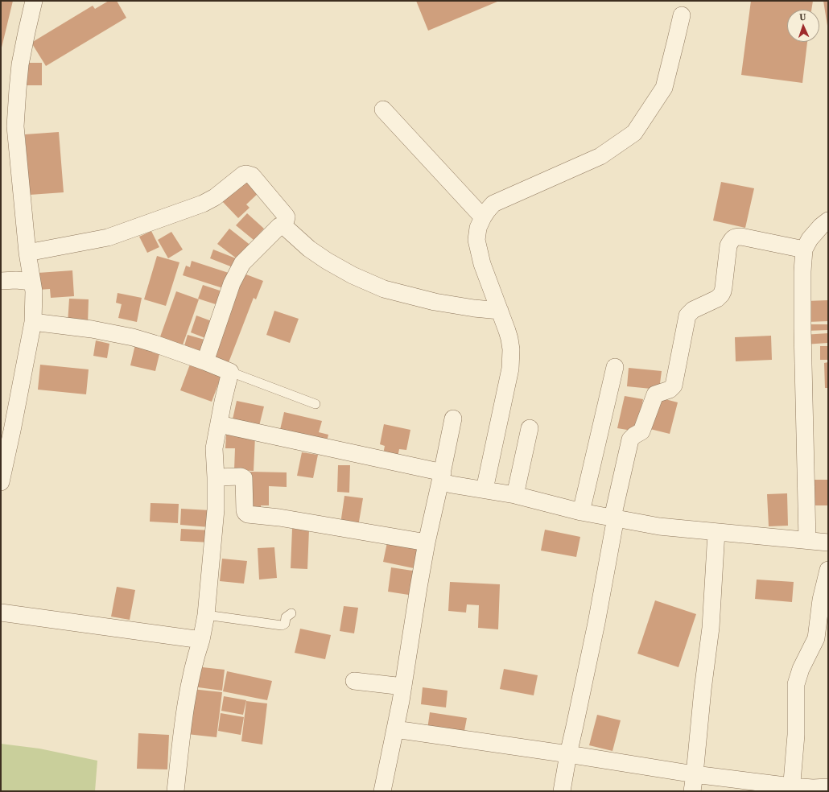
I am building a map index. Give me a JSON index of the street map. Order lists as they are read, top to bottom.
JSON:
{
  "north": "top"
}
